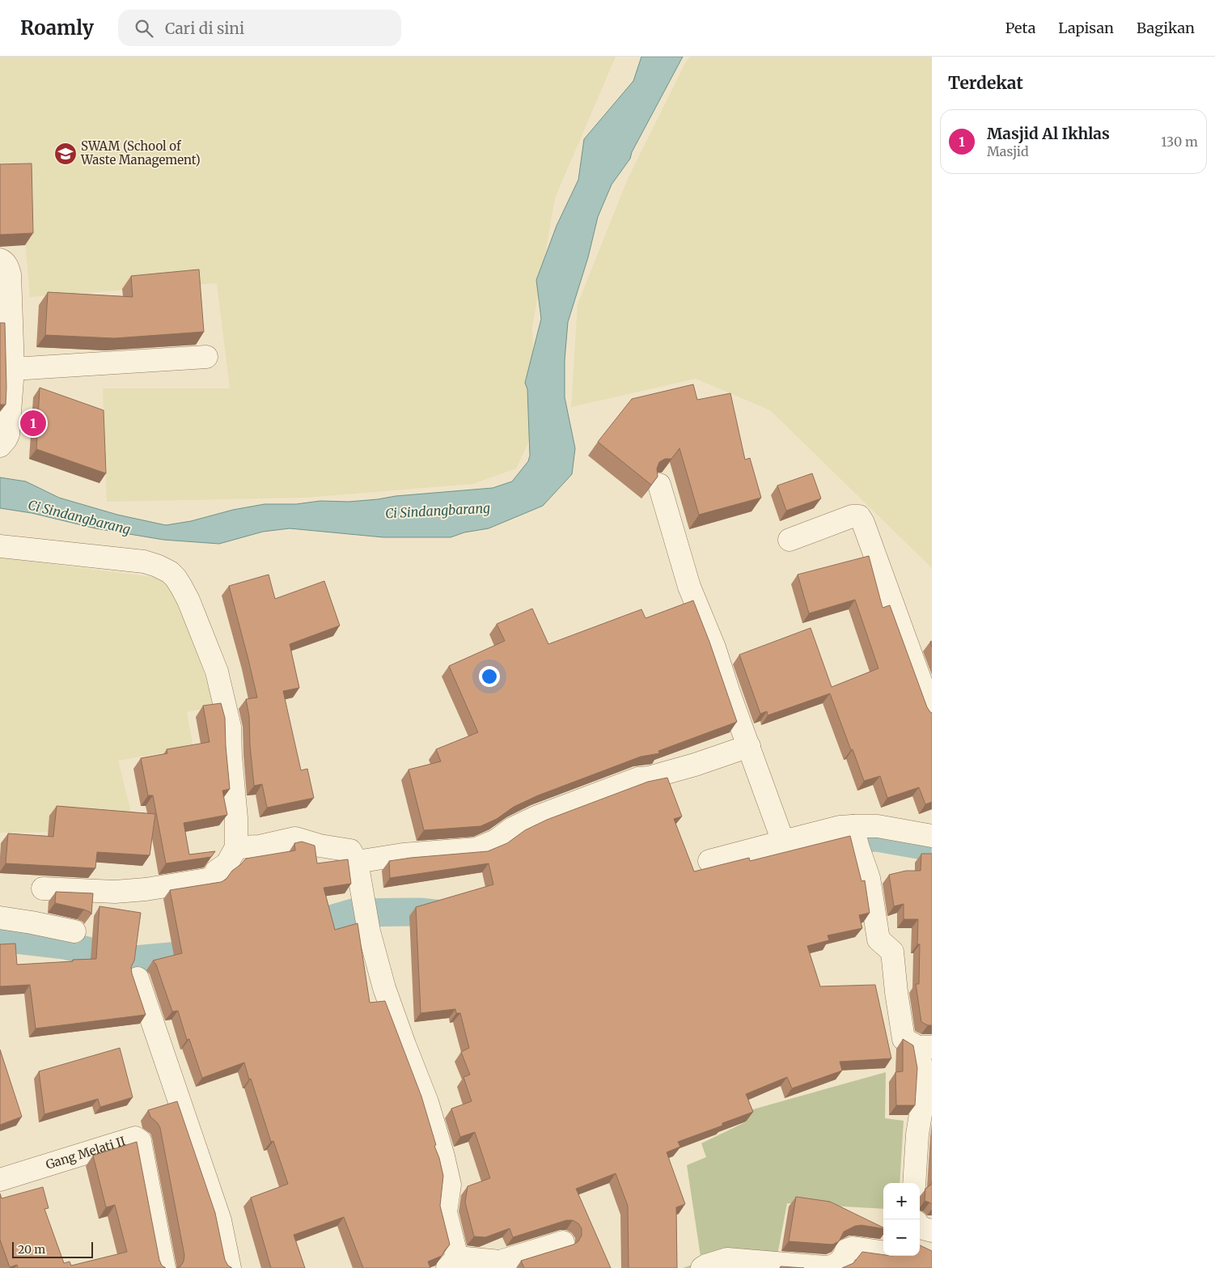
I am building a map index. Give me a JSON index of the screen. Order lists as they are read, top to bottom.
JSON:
{
  "streets": {
    "street": ["Gang Melati II"]
  },
  "water": ["Ci Sindangbarang"],
  "places": {
    "school or university": ["SWAM (School of Waste Management)"]
  },
  "scale_bar": "20 m",
  "page": {
    "header": "Roamly",
    "search": "Cari di sini",
    "nav": ["Peta", "Lapisan", "Bagikan"],
    "heading": "Terdekat",
    "list": [
      {
        "mark": "1",
        "name": "Masjid Al Ikhlas",
        "note": "Masjid",
        "value": "130 m"
      }
    ],
    "pins": "1",
    "map_buttons": ["+", "−"],
    "scale": "20 m"
  }
}
